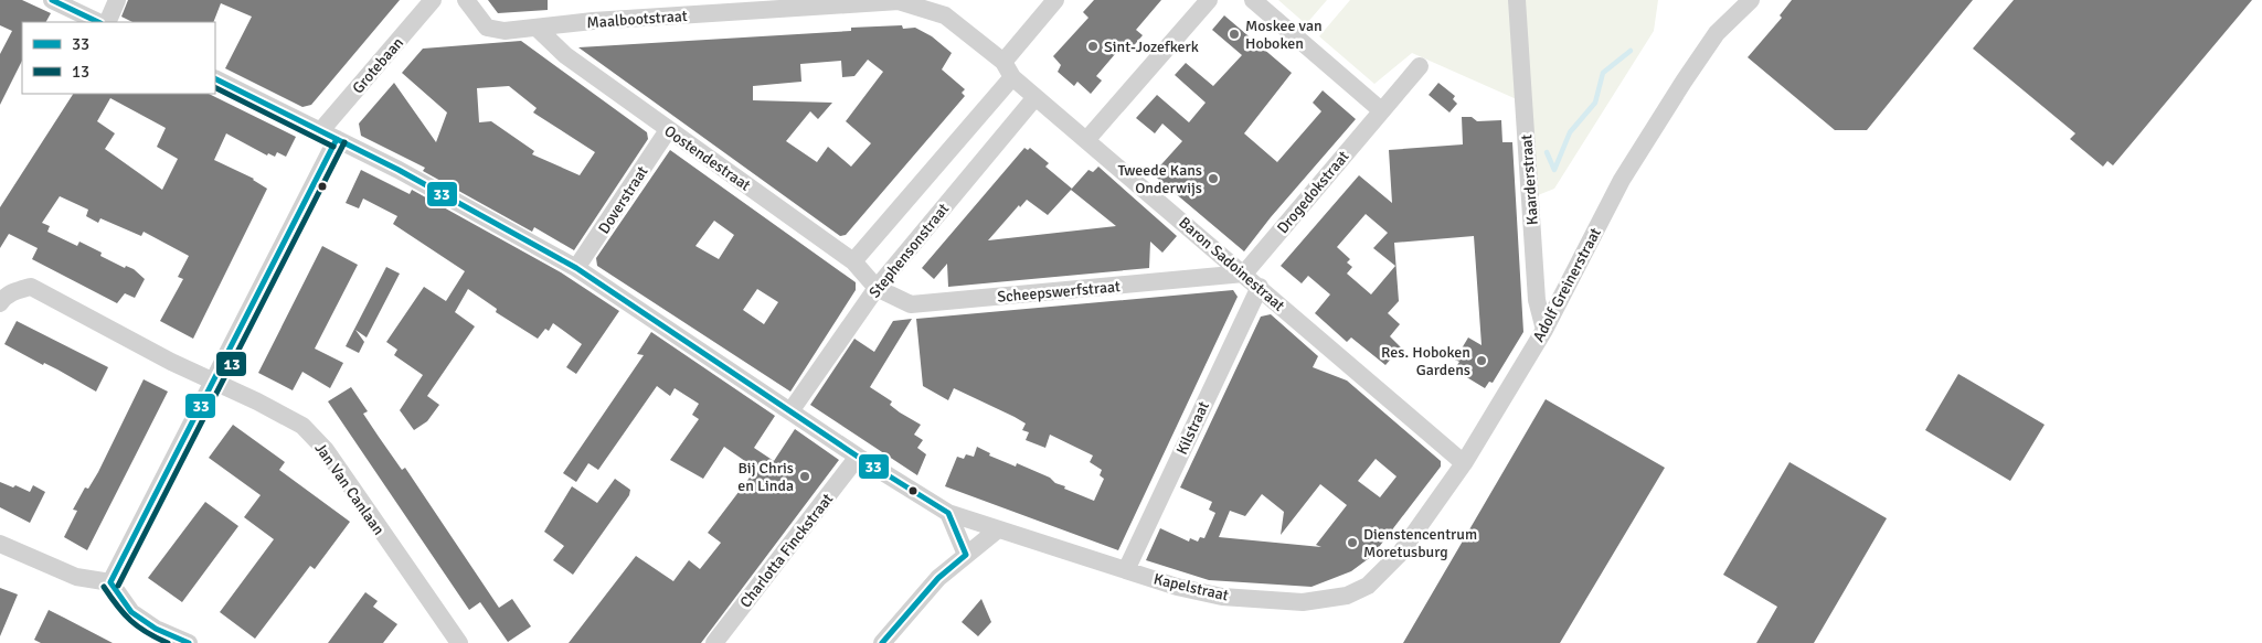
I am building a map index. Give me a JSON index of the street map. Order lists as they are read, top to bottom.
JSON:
{
  "streets": {
    "street": [
      "Maalbootstraat",
      "Grotebaan",
      "Oostendestraat",
      "Kaarderstraat",
      "Drogedokstraat",
      "Doverstraat",
      "Stephensonstraat",
      "Baron Sadoinestraat",
      "Adolf Greinerstraat",
      "Scheepswerfstraat",
      "Kilstraat",
      "Jan Van Canlaan",
      "Charlotta Finckstraat",
      "Kapelstraat"
    ]
  },
  "crossings": [
    ["Maalbootstraat", "Oostendestraat"],
    ["Maalbootstraat", "Baron Sadoinestraat"],
    ["Grotebaan", "Jan Van Canlaan"],
    ["Grotebaan", "Kapelstraat"],
    ["Oostendestraat", "Doverstraat"],
    ["Oostendestraat", "Stephensonstraat"],
    ["Oostendestraat", "Scheepswerfstraat"],
    ["Kaarderstraat", "Adolf Greinerstraat"],
    ["Drogedokstraat", "Baron Sadoinestraat"],
    ["Drogedokstraat", "Scheepswerfstraat"],
    ["Doverstraat", "Kapelstraat"],
    ["Stephensonstraat", "Baron Sadoinestraat"],
    ["Stephensonstraat", "Scheepswerfstraat"],
    ["Stephensonstraat", "Kapelstraat"],
    ["Baron Sadoinestraat", "Adolf Greinerstraat"],
    ["Baron Sadoinestraat", "Scheepswerfstraat"],
    ["Baron Sadoinestraat", "Kilstraat"],
    ["Adolf Greinerstraat", "Kapelstraat"],
    ["Kilstraat", "Kapelstraat"],
    ["Charlotta Finckstraat", "Kapelstraat"]
  ],
  "places": [
    "Moskee van Hoboken",
    "Sint-Jozefkerk",
    "Tweede Kans Onderwijs",
    "Res. Hoboken Gardens",
    "Bij Chris en Linda",
    "Dienstencentrum Moretusburg"
  ],
  "lines": ["transit line 33", "transit line 13"],
  "legend": ["33", "13"]
}
